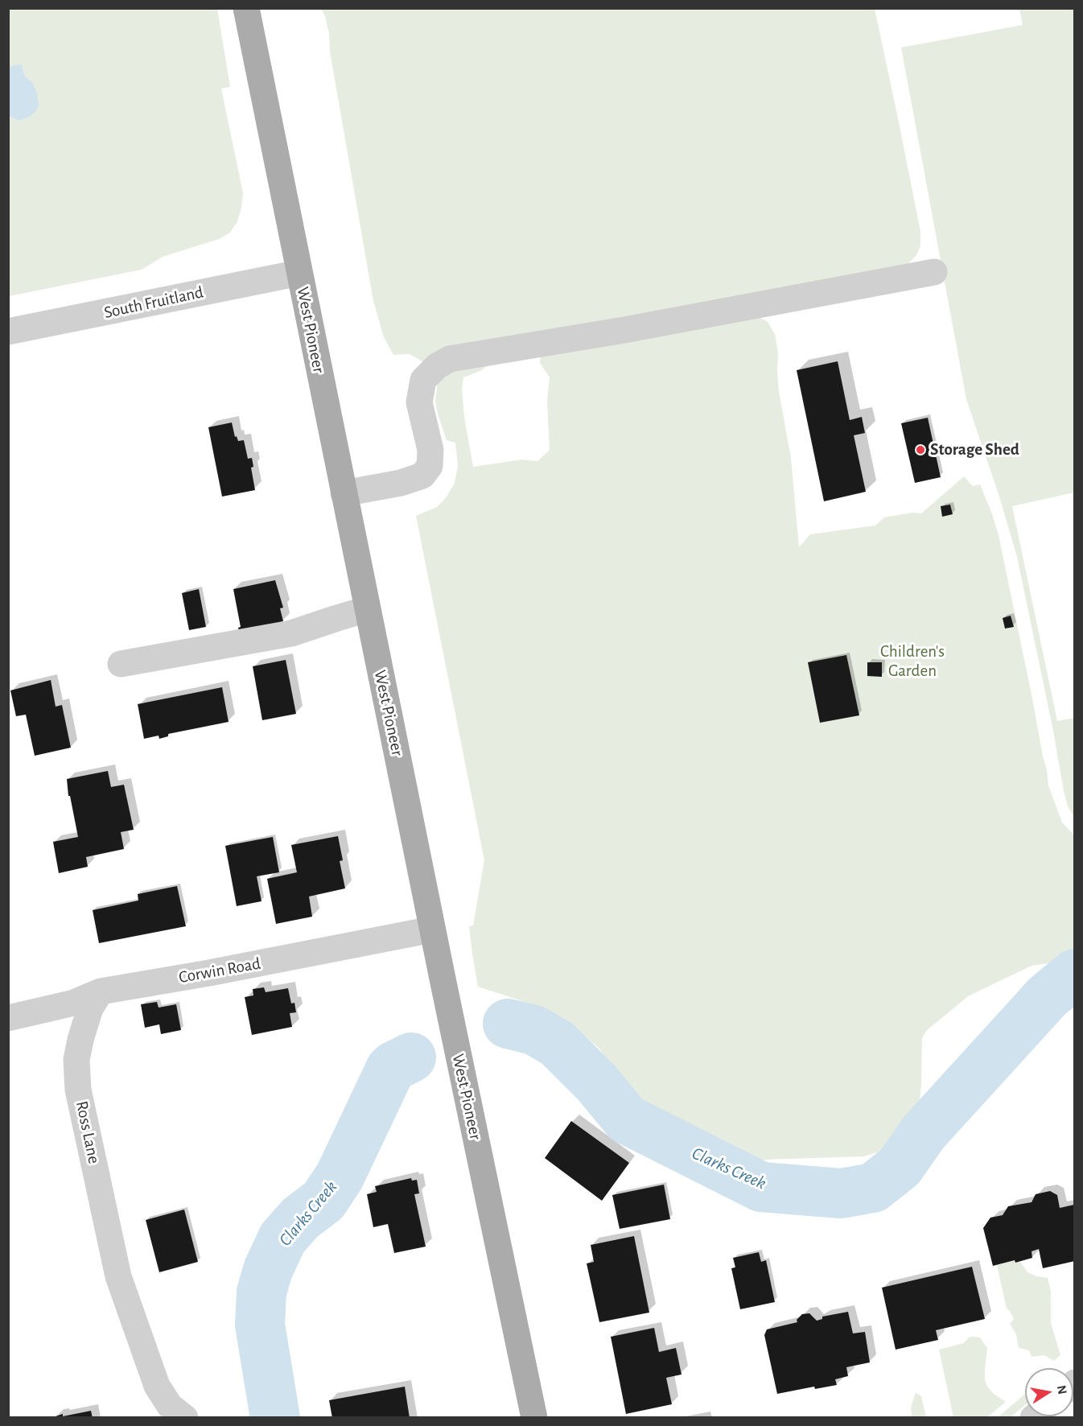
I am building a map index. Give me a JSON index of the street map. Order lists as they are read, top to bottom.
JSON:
{
  "streets": {
    "main road": ["West Pioneer"],
    "street": ["South Fruitland", "Corwin Road", "Ross Lane"]
  },
  "crossings": [
    ["South Fruitland", "West Pioneer"],
    ["West Pioneer", "Corwin Road"],
    ["Corwin Road", "Ross Lane"]
  ],
  "water": ["Clarks Creek"],
  "parks": ["Children's Garden"],
  "places": ["Storage Shed"],
  "north": "right"
}
